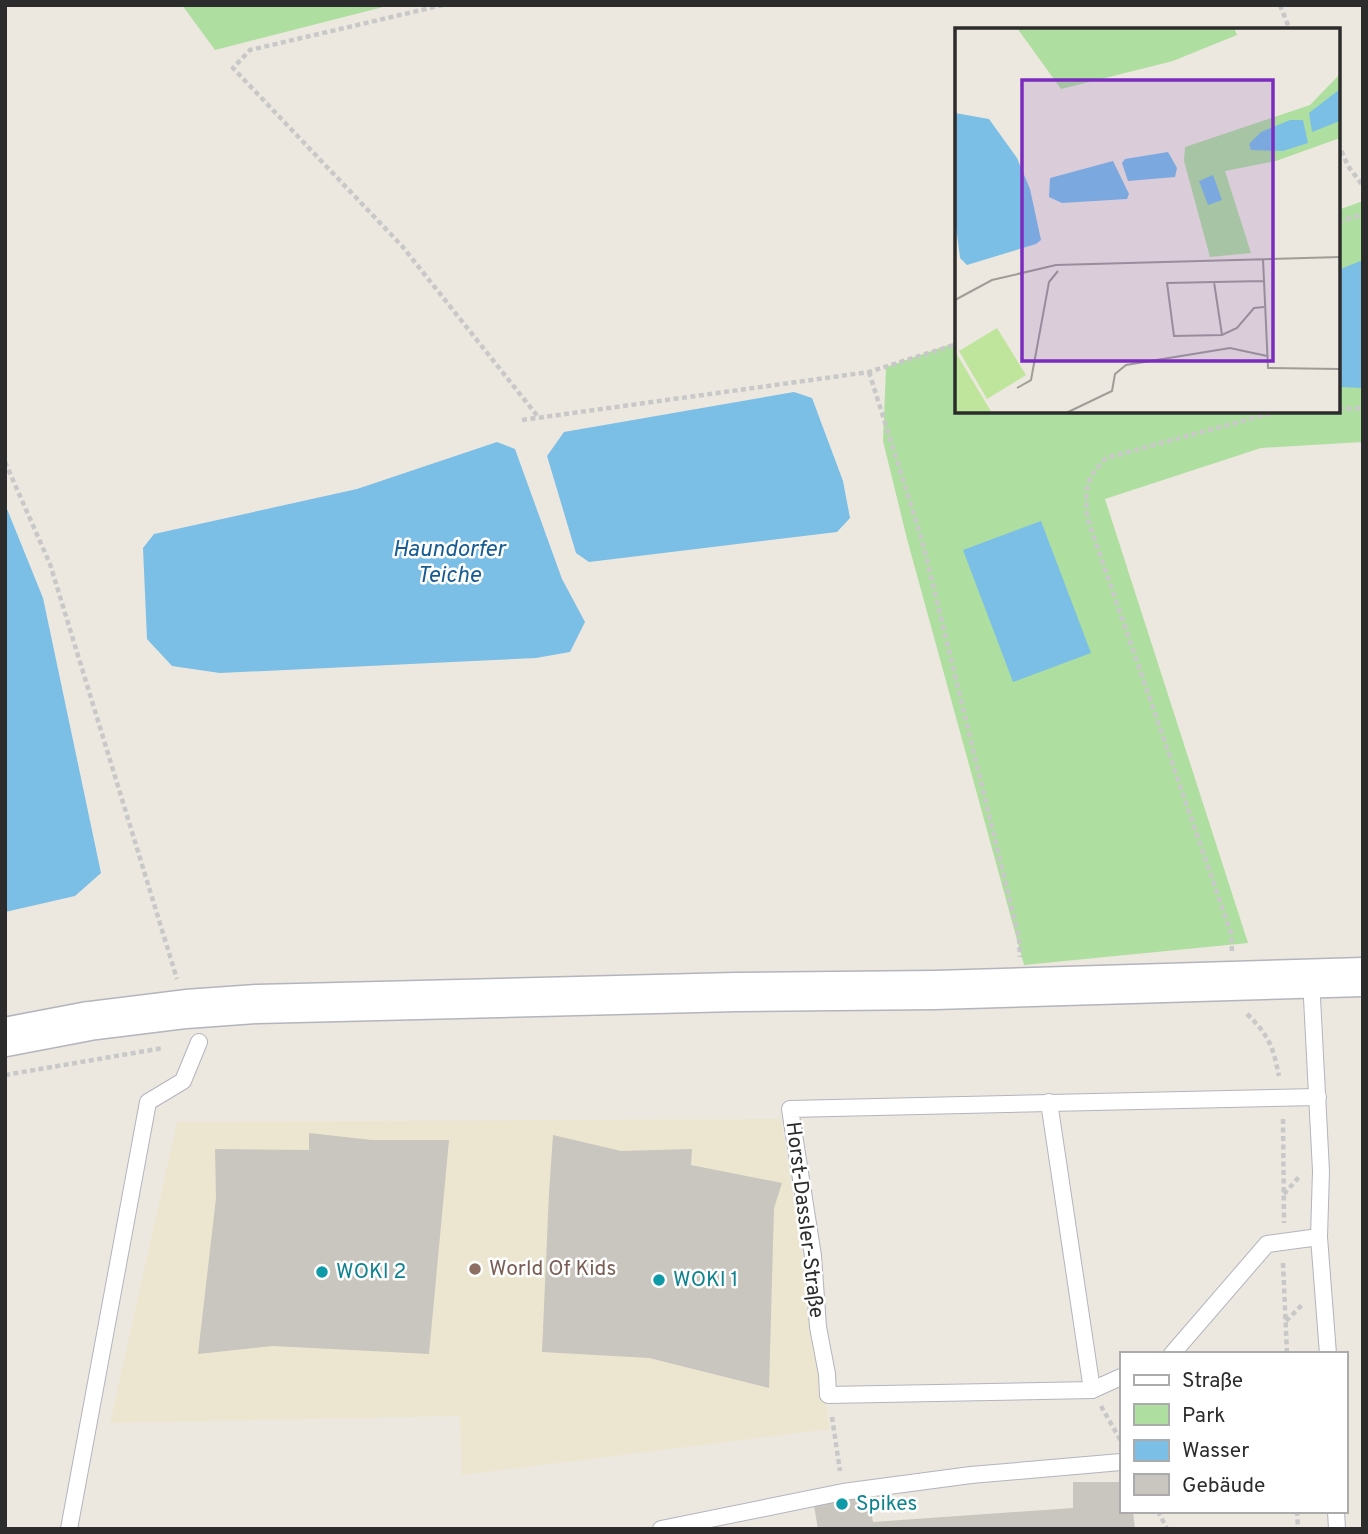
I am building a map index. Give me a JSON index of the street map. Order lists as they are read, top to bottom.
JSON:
{
  "streets": {
    "lane": ["Horst-Dassler-Straße"]
  },
  "water": ["Haundorfer Teiche"],
  "places": [
    "World Of Kids",
    "WOKI 2",
    "WOKI 1",
    "Spikes"
  ],
  "legend": [
    "Straße",
    "Park",
    "Wasser",
    "Gebäude"
  ]
}
